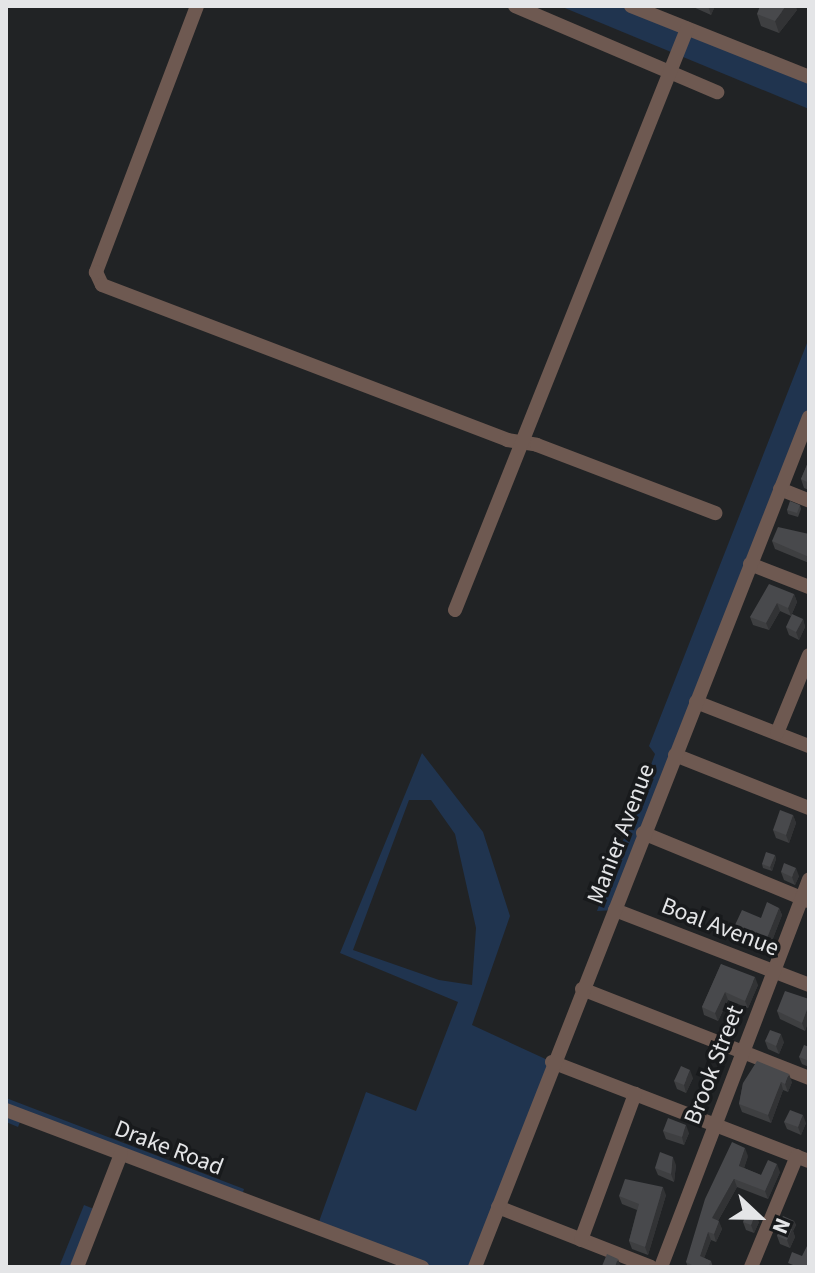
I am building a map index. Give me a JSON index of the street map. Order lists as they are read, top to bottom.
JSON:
{
  "streets": {
    "street": [
      "Manier Avenue",
      "Boal Avenue",
      "Brook Street",
      "Drake Road"
    ]
  },
  "crossings": [
    ["Manier Avenue", "Boal Avenue"],
    ["Boal Avenue", "Brook Street"]
  ],
  "north": "right"
}
